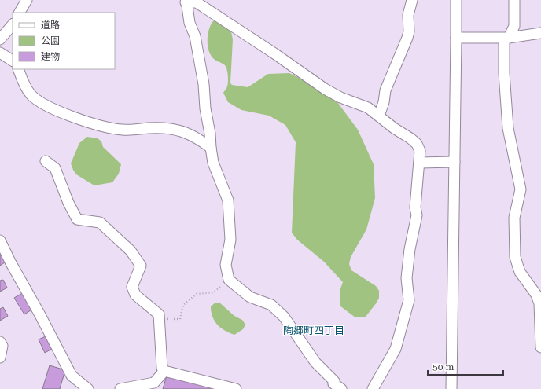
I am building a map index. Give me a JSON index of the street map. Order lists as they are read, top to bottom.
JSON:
{
  "districts": ["陶郷町四丁目"],
  "legend": ["道路", "公園", "建物"],
  "scale_bar": "50 m"
}
